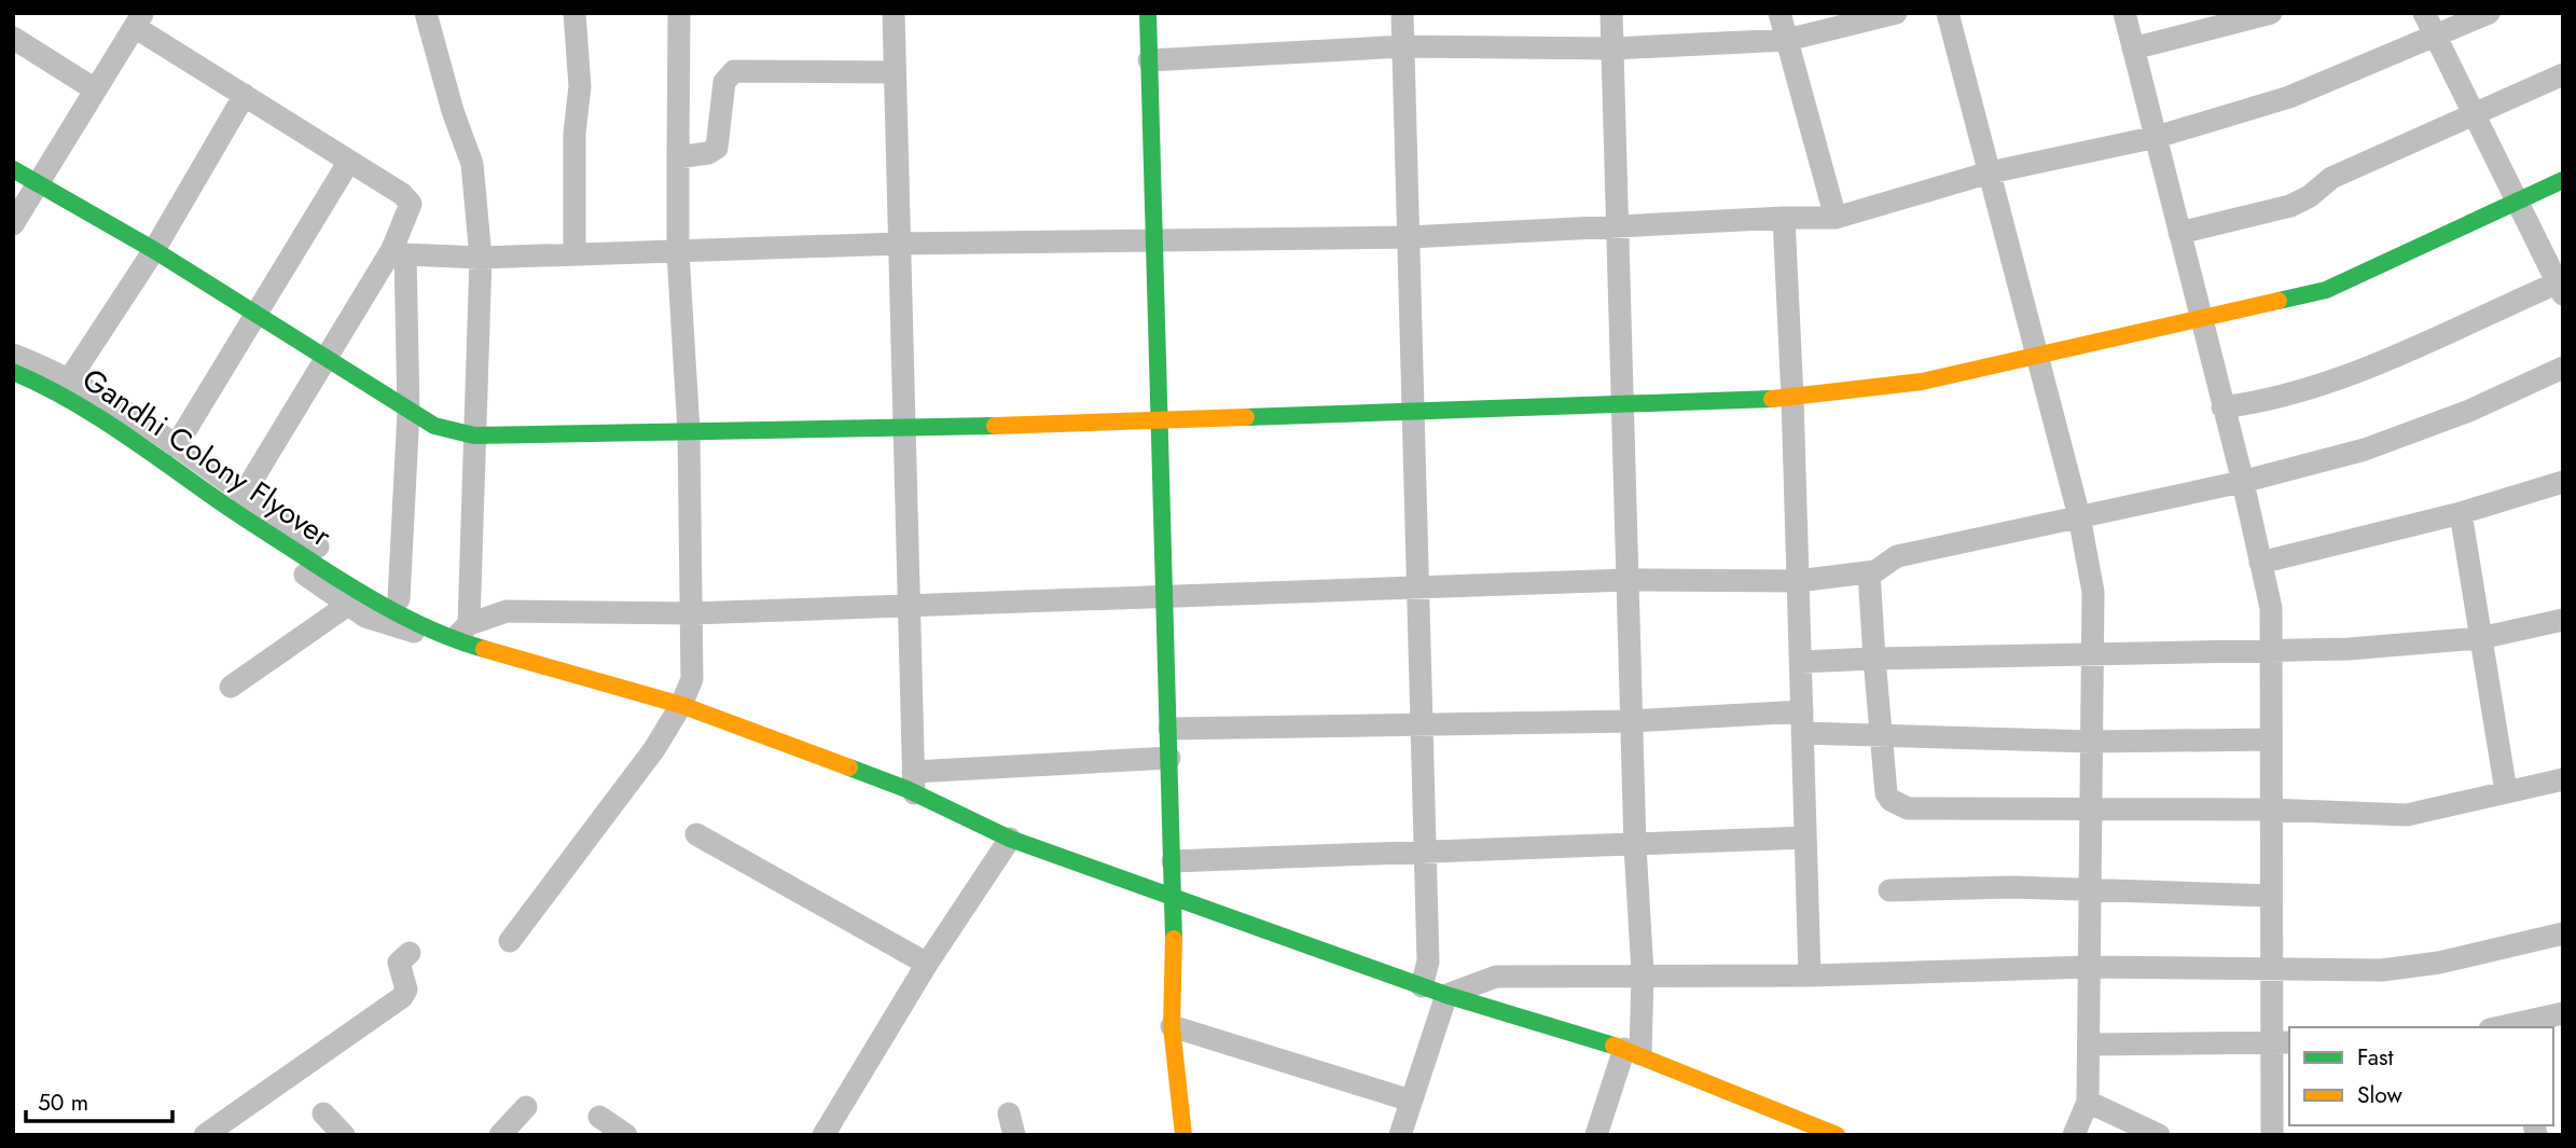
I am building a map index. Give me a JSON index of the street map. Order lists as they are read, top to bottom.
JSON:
{
  "streets": {
    "street": ["Gandhi Colony Flyover"]
  },
  "legend": ["Fast", "Slow"],
  "scale_bar": "50 m"
}
